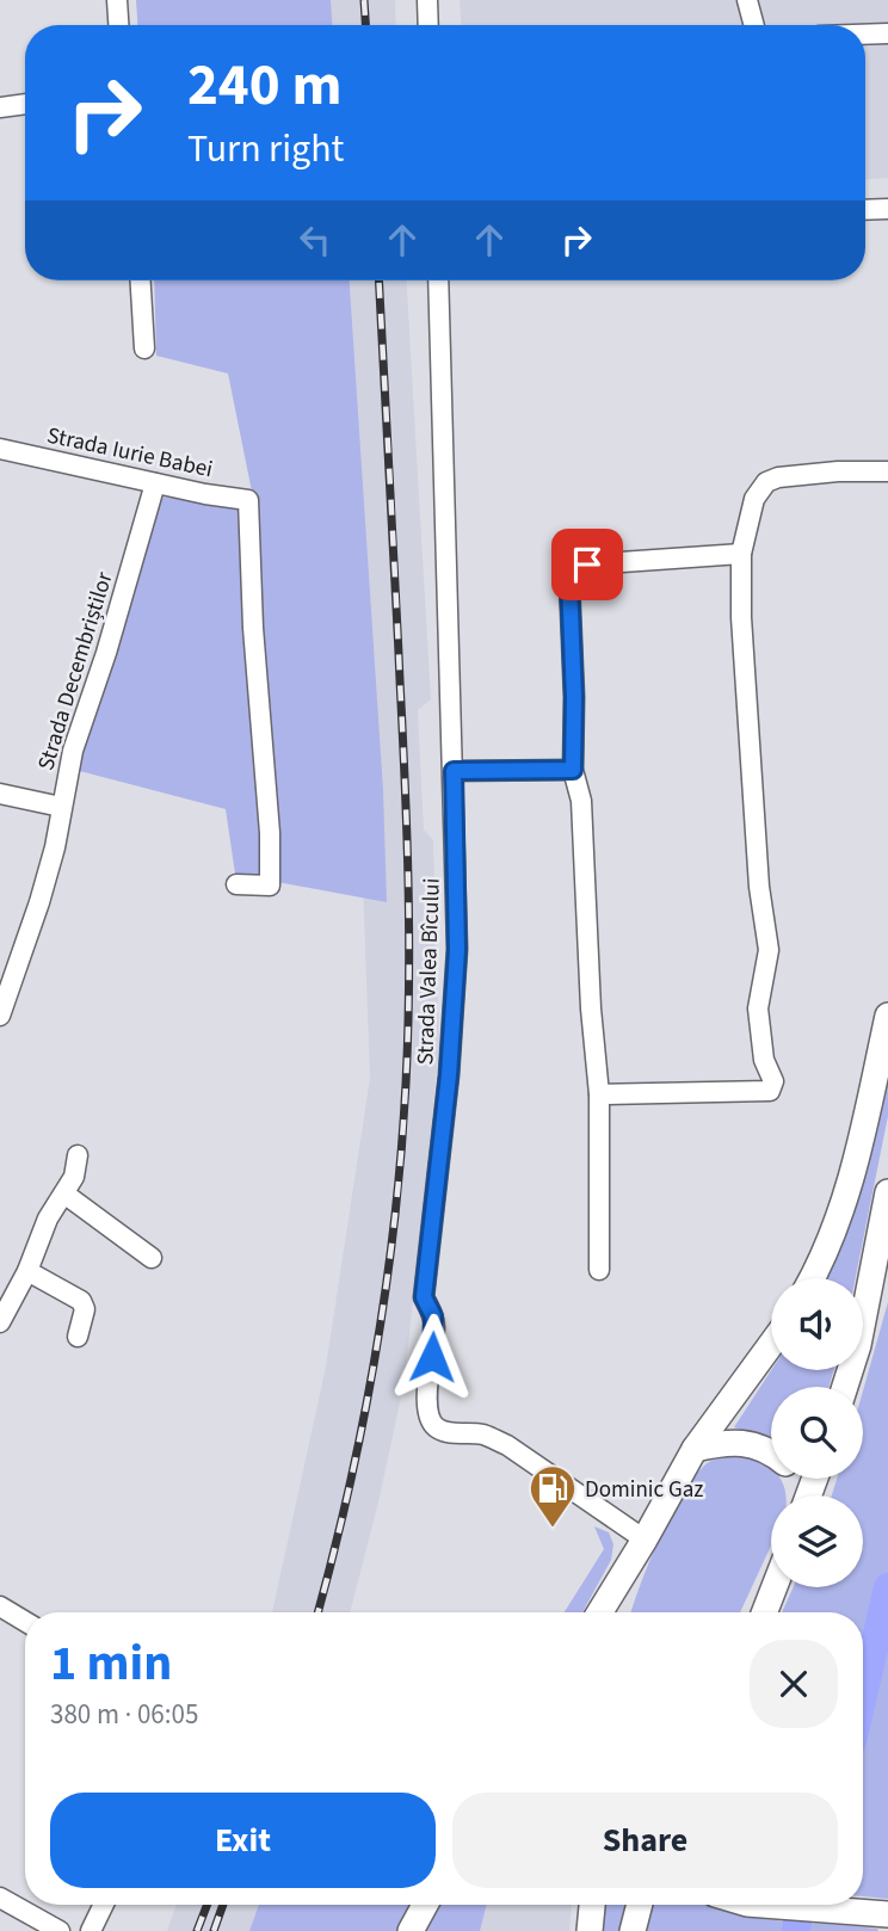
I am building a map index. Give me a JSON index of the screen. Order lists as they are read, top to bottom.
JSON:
{
  "streets": {
    "street": ["Strada Iurie Babei", "Strada Decembriștilor", "Strada Valea Bîcului"]
  },
  "crossings": [
    ["Strada Iurie Babei", "Strada Decembriștilor"]
  ],
  "places": {
    "fuel station": ["Dominic Gaz"]
  },
  "page": {
    "turn": ["240 m", "Turn right"],
    "heading": ["1 min", "380 m · 06:05"],
    "buttons": ["Exit", "Share"]
  }
}
